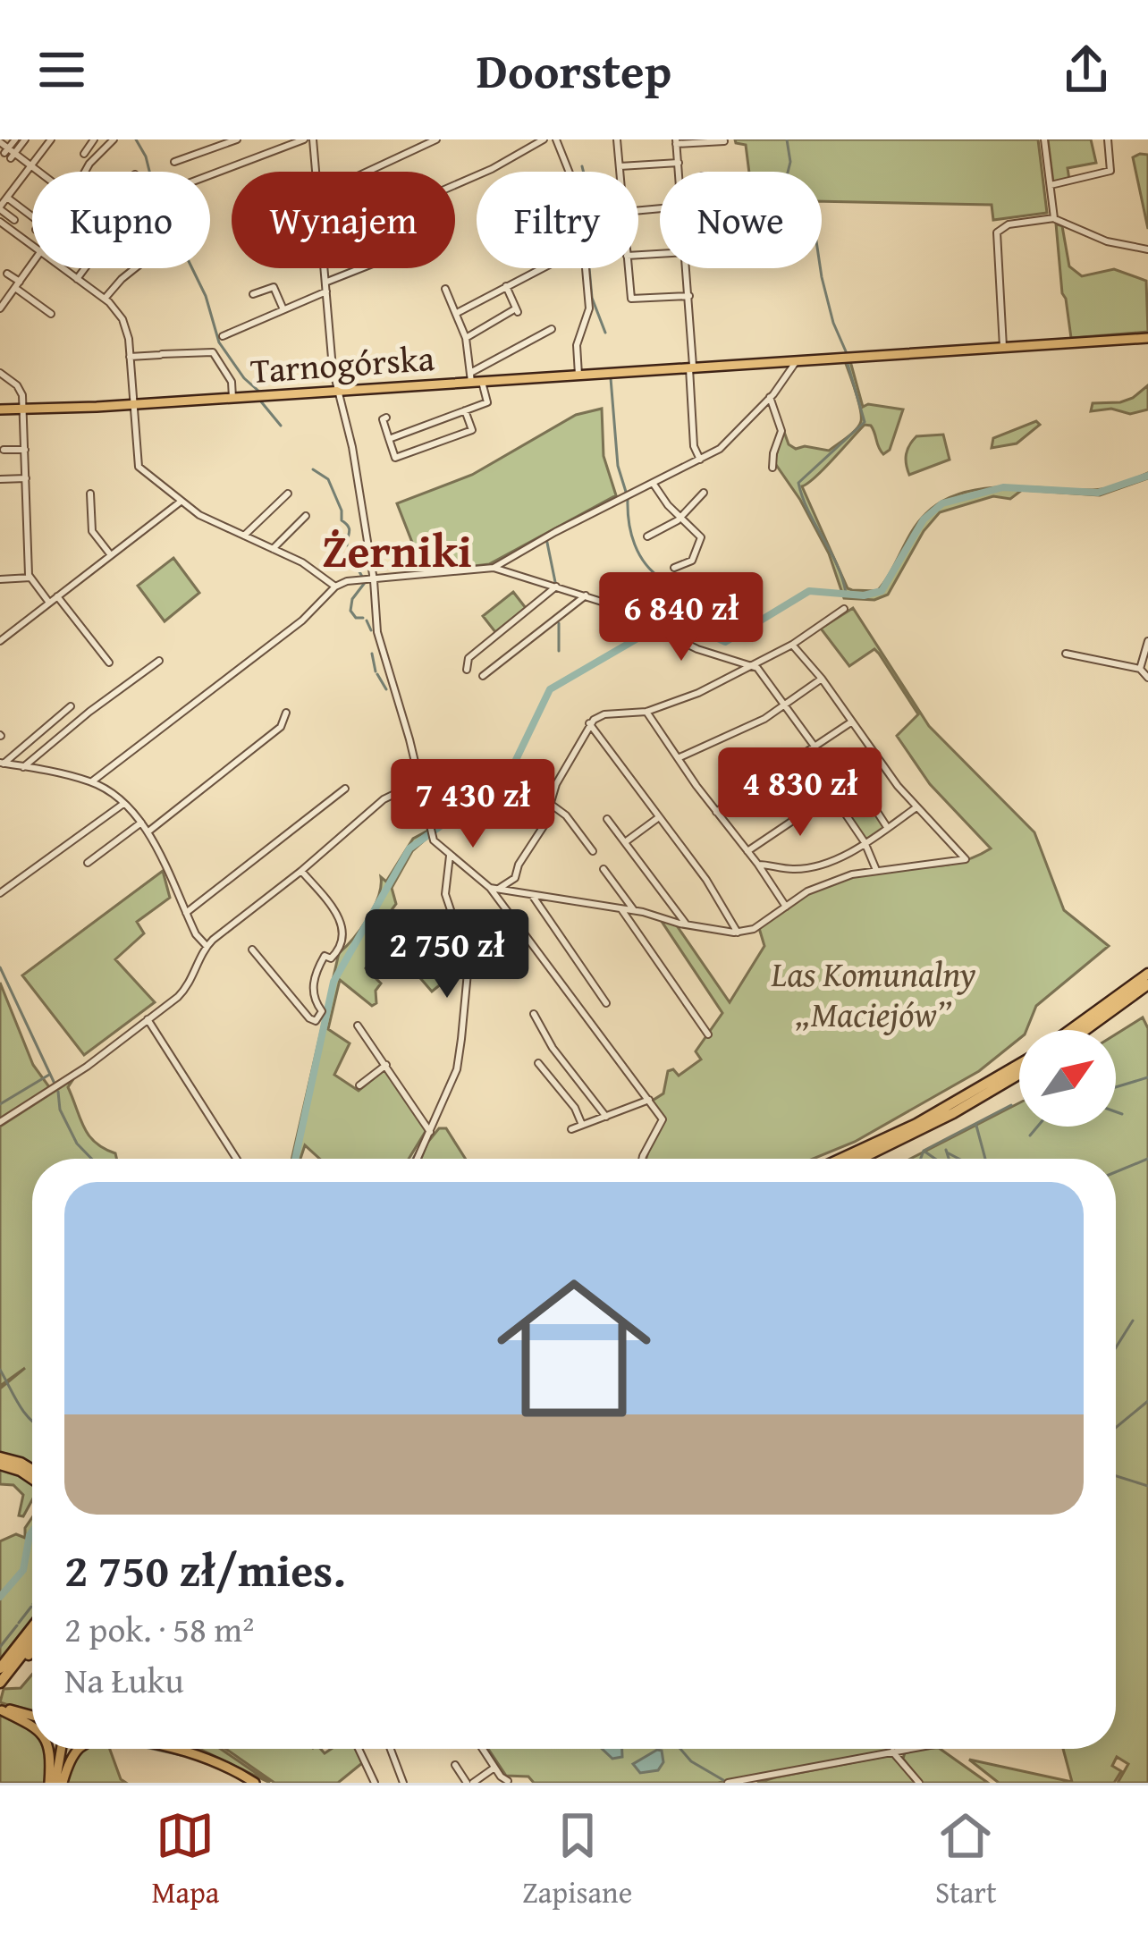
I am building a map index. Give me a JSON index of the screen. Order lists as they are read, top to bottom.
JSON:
{
  "streets": {
    "main road": ["Tarnogórska"]
  },
  "districts": ["Żerniki"],
  "parks": ["Las Komunalny „Maciejów”"],
  "north": "top right",
  "page": {
    "header": "Doorstep",
    "chip": [
      "Kupno",
      "Wynajem",
      "Filtry",
      "Nowe"
    ],
    "price": [
      "6 840 zł",
      "4 830 zł",
      "7 430 zł",
      "2 750 zł"
    ],
    "list": [
      {
        "name": "2 750 zł/mies.",
        "note": "2 pok. · 58 m² · Na Łuku"
      }
    ],
    "tabs": ["Mapa", "Zapisane", "Start"]
  }
}
